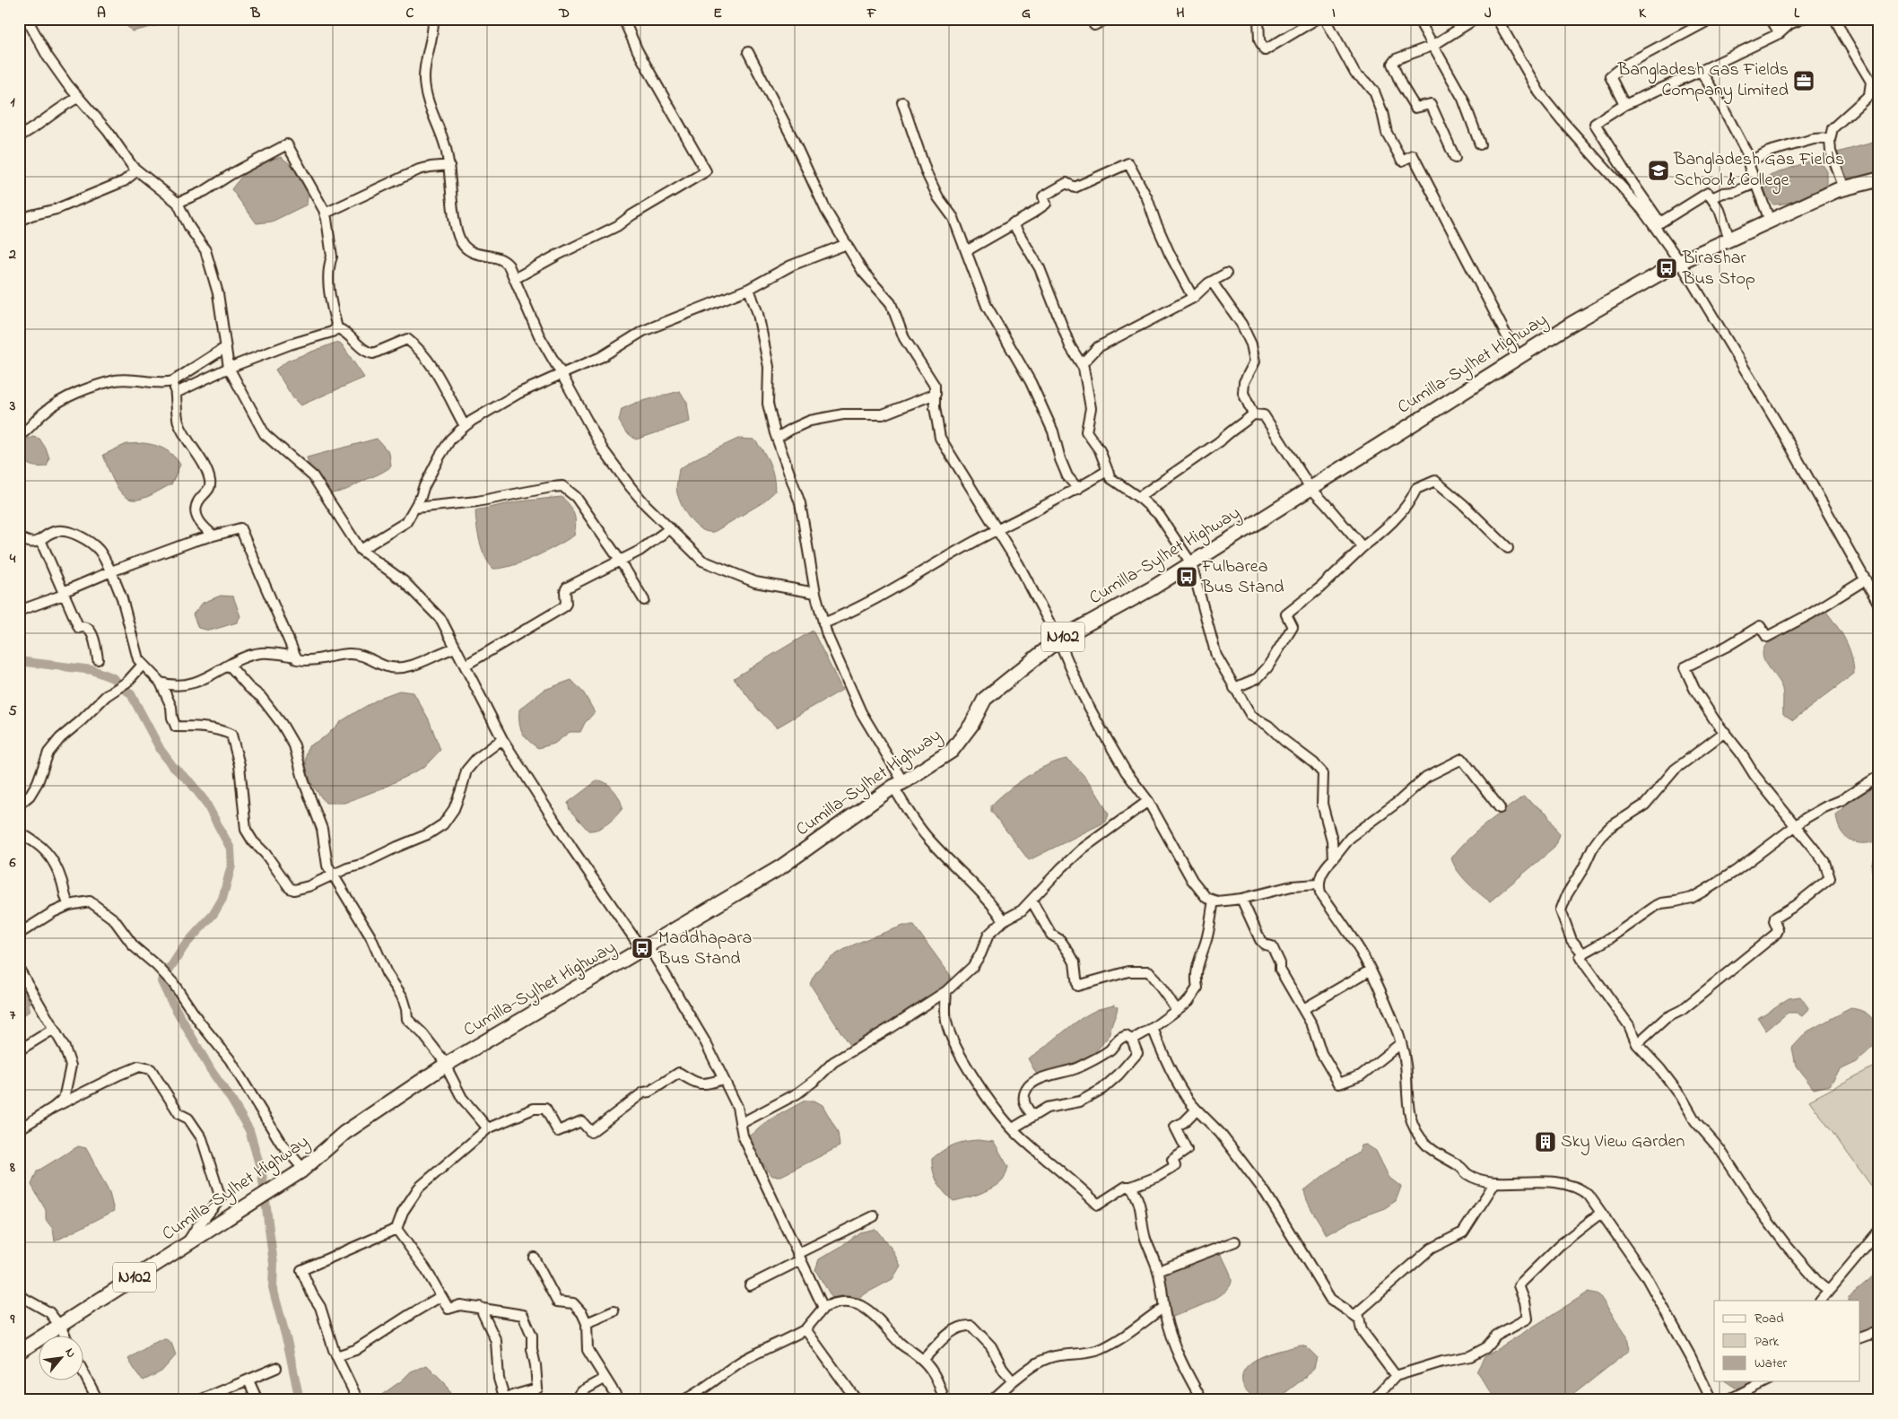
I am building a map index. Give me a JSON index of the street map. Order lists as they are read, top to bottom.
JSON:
{
  "streets": {
    "highway": ["Cumilla-Sylhet Highway", "N102"]
  },
  "places": {
    "office": ["Bangladesh Gas Fields Company Limited"],
    "school or university": ["Bangladesh Gas Fields School & College"],
    "bus stop": ["Birashar Bus Stop", "Fulbarea Bus Stand", "Maddhapara Bus Stand"],
    "building": ["Sky View Garden"]
  },
  "legend": ["Road", "Park", "Water"],
  "north": "top right",
  "grid": {
    "columns": [
      "A",
      "B",
      "C",
      "D",
      "E",
      "F",
      "G",
      "H",
      "I",
      "J",
      "K",
      "L"
    ],
    "rows": [
      "1",
      "2",
      "3",
      "4",
      "5",
      "6",
      "7",
      "8",
      "9"
    ]
  }
}
